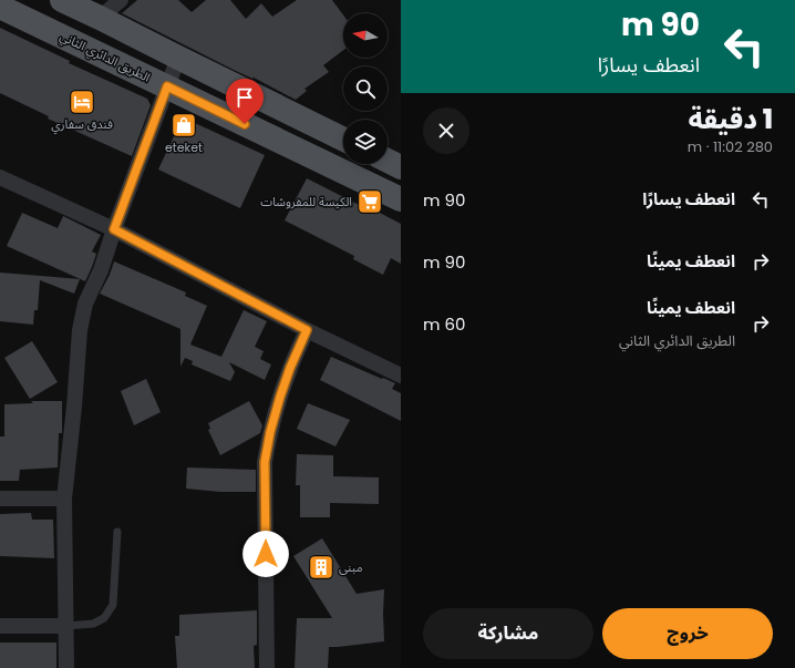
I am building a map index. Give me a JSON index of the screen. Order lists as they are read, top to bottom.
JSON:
{
  "streets": {
    "main road": ["الطريق الدائري الثاني"]
  },
  "places": {
    "hotel": ["فندق سفاري"],
    "shop": ["eteket"],
    "supermarket": ["الكيسة للمفروشات"],
    "building": ["مبنى"]
  },
  "north": "left",
  "page": {
    "turn": ["90 m", "انعطف يسارًا"],
    "heading": ["1 دقيقة", "280 m · 11:02"],
    "list": [
      {
        "name": "انعطف يسارًا",
        "value": "90 m"
      },
      {
        "name": "انعطف يمينًا",
        "value": "90 m"
      },
      {
        "name": "انعطف يمينًا",
        "note": "الطريق الدائري الثاني",
        "value": "60 m"
      }
    ],
    "buttons": ["خروج", "مشاركة"]
  }
}
